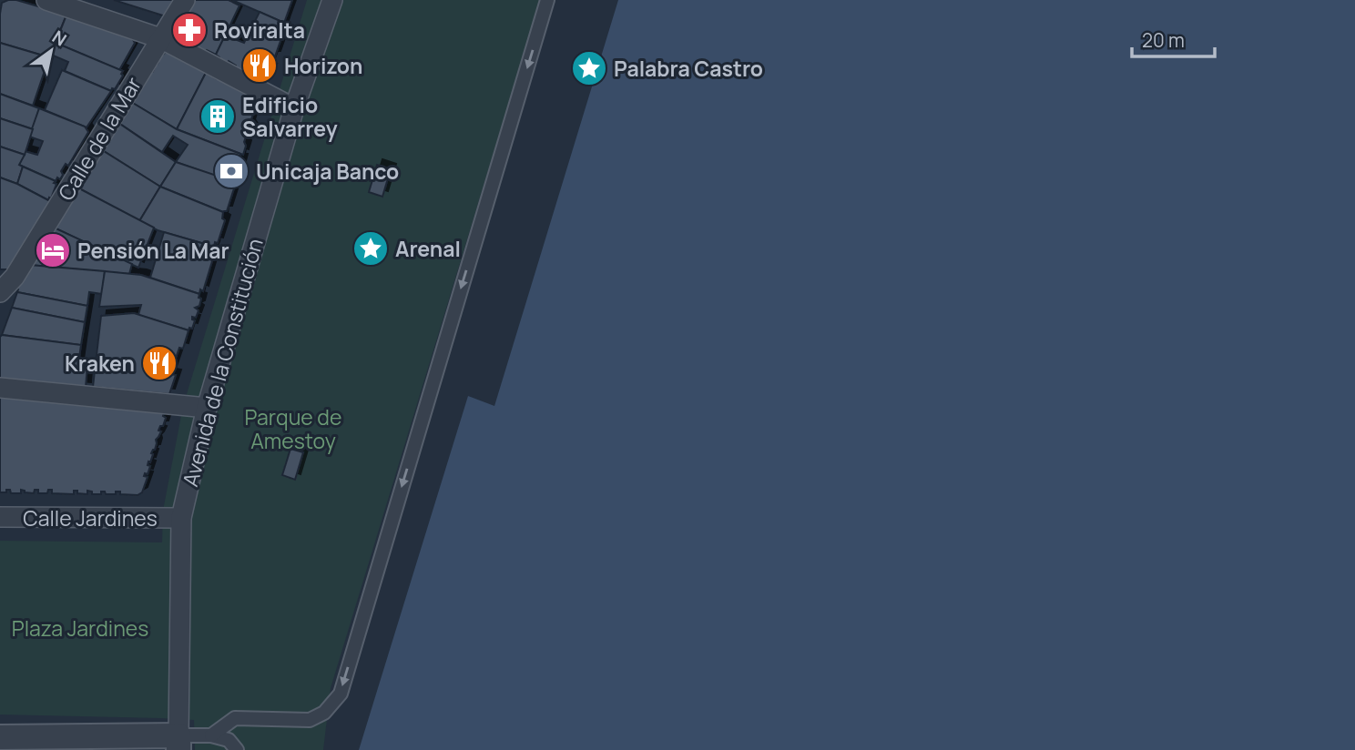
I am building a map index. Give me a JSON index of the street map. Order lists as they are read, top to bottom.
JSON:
{
  "streets": {
    "street": ["Calle de la Mar", "Avenida de la Constitución", "Calle Jardines"]
  },
  "crossings": [
    ["Avenida de la Constitución", "Calle Jardines"]
  ],
  "parks": ["Parque de Amestoy", "Plaza Jardines"],
  "places": {
    "pharmacy": ["Roviralta"],
    "restaurant": ["Horizon", "Kraken"],
    "place": ["Palabra Castro", "Arenal"],
    "building": ["Edificio Salvarrey"],
    "bank": ["Unicaja Banco"],
    "hotel": ["Pensión La Mar"]
  },
  "scale_bar": "20 m",
  "north": "top right"
}
